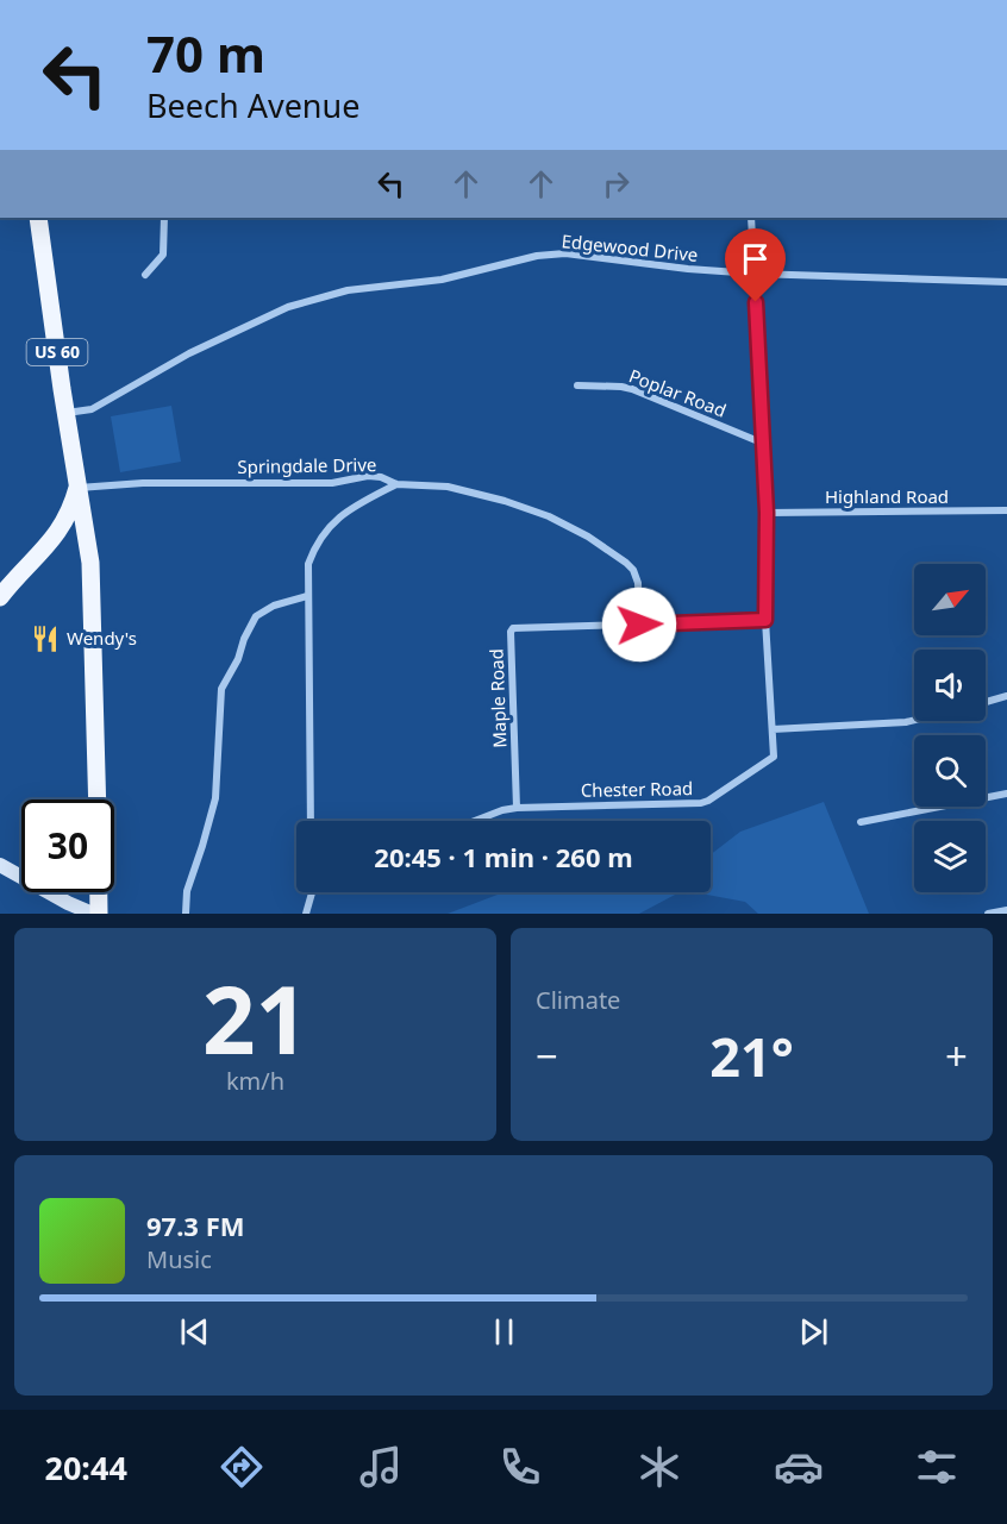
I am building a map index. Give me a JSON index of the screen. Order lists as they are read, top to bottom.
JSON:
{
  "streets": {
    "main road": ["US 60"],
    "street": [
      "Edgewood Drive",
      "Poplar Road",
      "Springdale Drive",
      "Highland Road",
      "Maple Road",
      "Chester Road"
    ]
  },
  "crossings": [
    ["Edgewood Drive", "US 60"],
    ["US 60", "Springdale Drive"],
    ["Springdale Drive", "Maple Road"],
    ["Maple Road", "Chester Road"]
  ],
  "places": {
    "restaurant": ["Wendy's"]
  },
  "north": "top right",
  "page": {
    "turn": ["70 m", "Beech Avenue"],
    "limit": "30",
    "trip": "20:45 · 1 min · 260 m",
    "tile": [
      ["21", "km/h"],
      "Climate"
    ],
    "heat": ["−", "21°", "+"],
    "song": ["97.3 FM", "Music"],
    "tabs": "20:44"
  }
}
